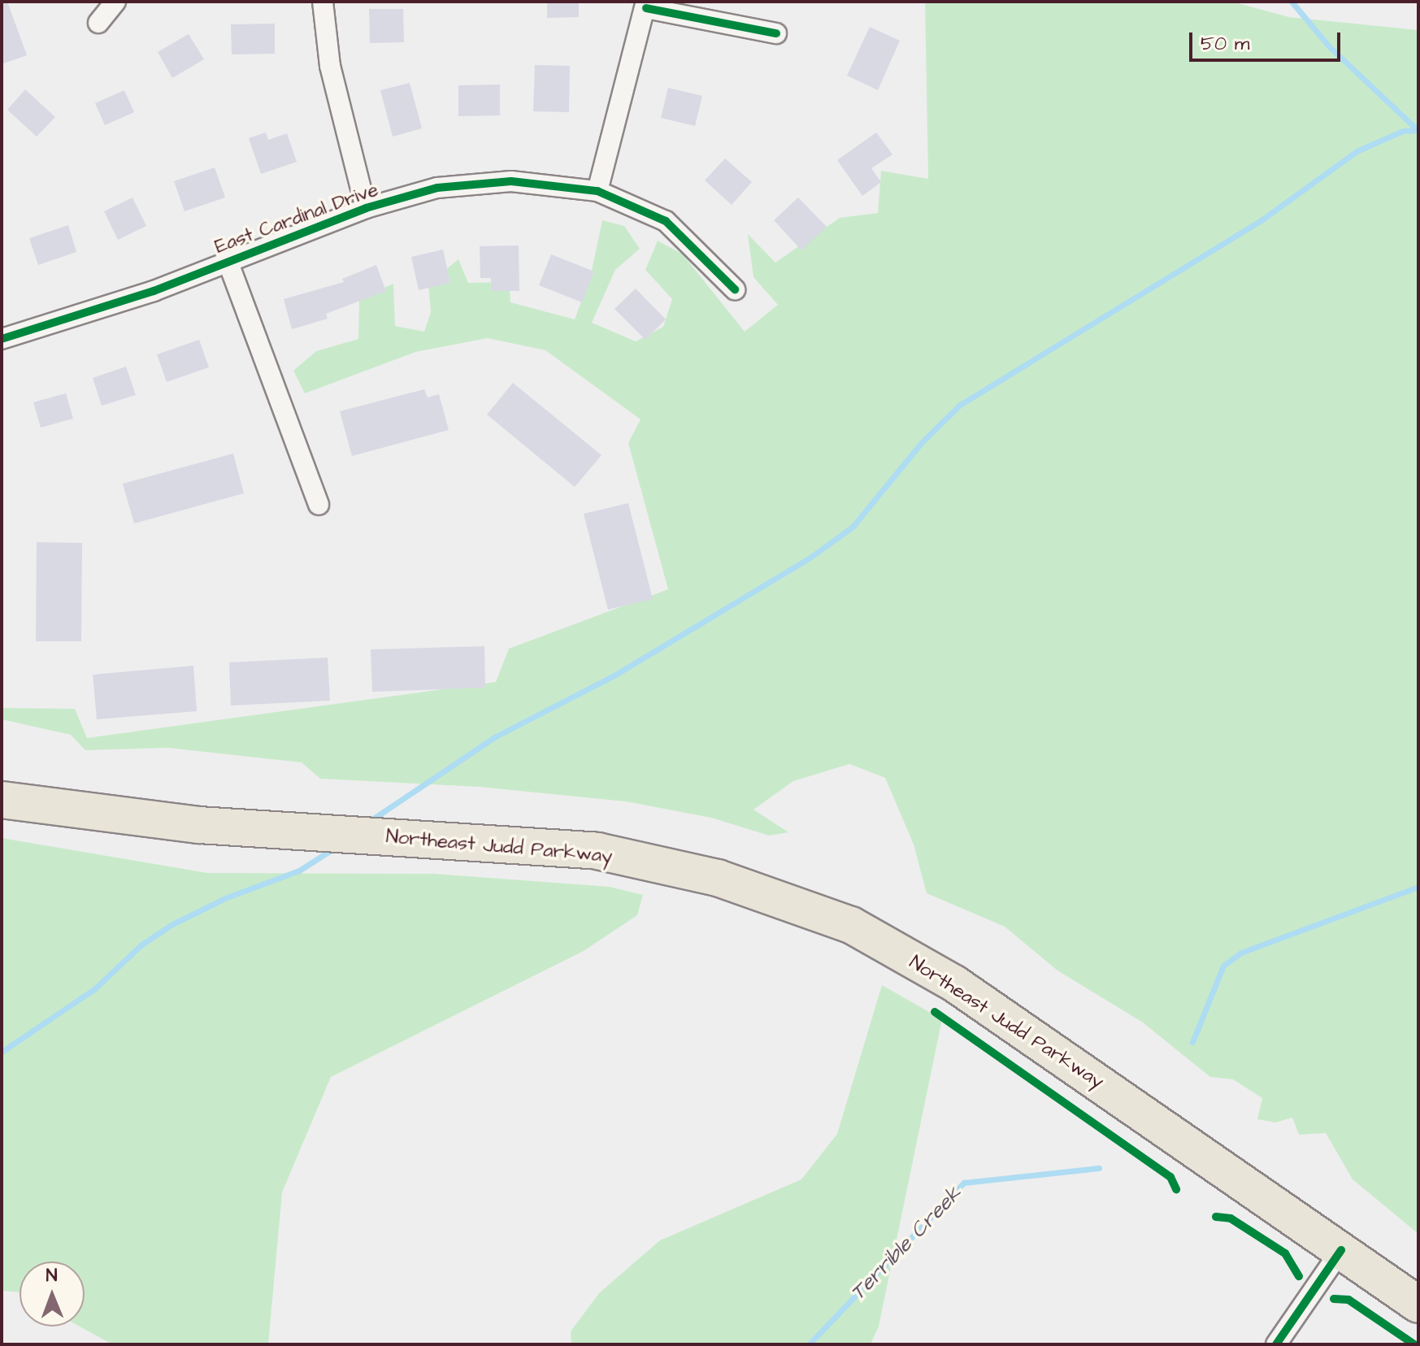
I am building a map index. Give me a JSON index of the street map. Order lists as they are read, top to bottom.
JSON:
{
  "streets": {
    "highway": ["Northeast Judd Parkway"],
    "street": ["East Cardinal Drive"]
  },
  "water": ["Terrible Creek"],
  "scale_bar": "50 m",
  "north": "top"
}
